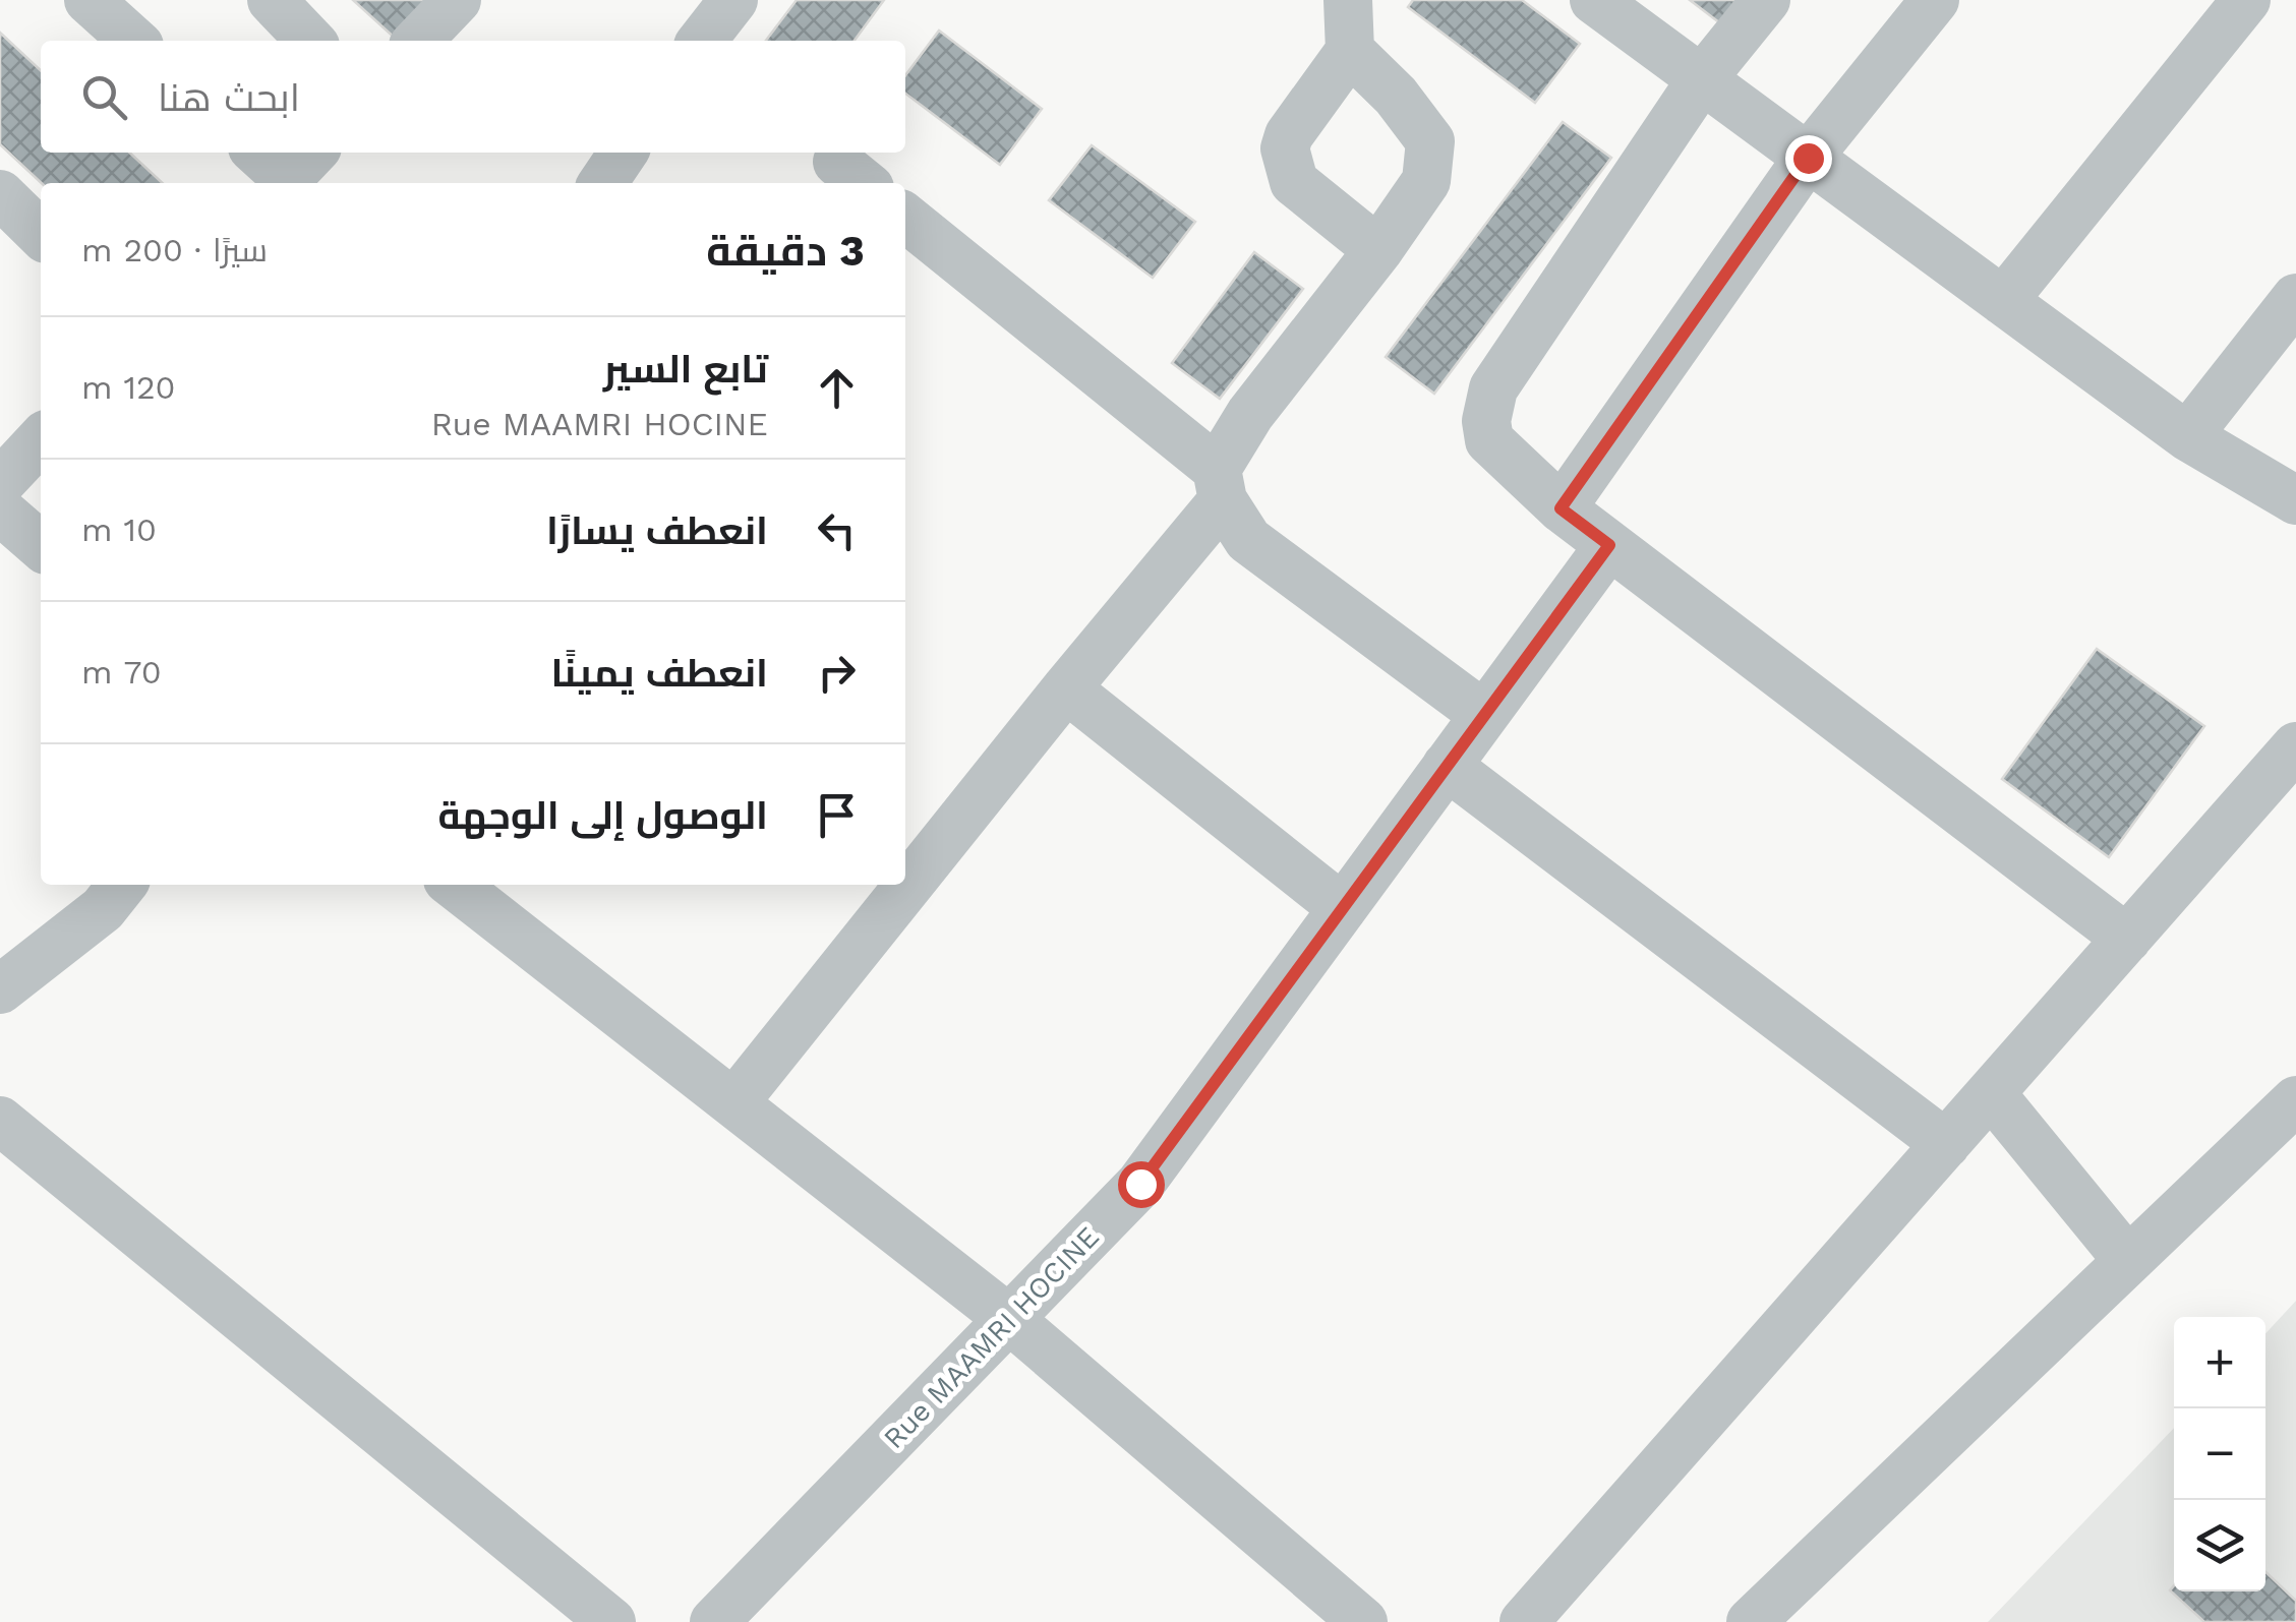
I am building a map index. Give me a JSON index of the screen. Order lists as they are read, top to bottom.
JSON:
{
  "streets": {
    "street": ["Rue MAAMRI HOCINE"]
  },
  "page": {
    "search": "ابحث هنا",
    "heading": ["3 دقيقة", "سيرًا · 200 m"],
    "list": [
      ["تابع السير", "Rue MAAMRI HOCINE", "120 m"],
      ["انعطف يسارًا", "10 m"],
      ["انعطف يمينًا", "70 m"],
      "الوصول إلى الوجهة"
    ],
    "map_buttons": ["+", "−"]
  }
}
